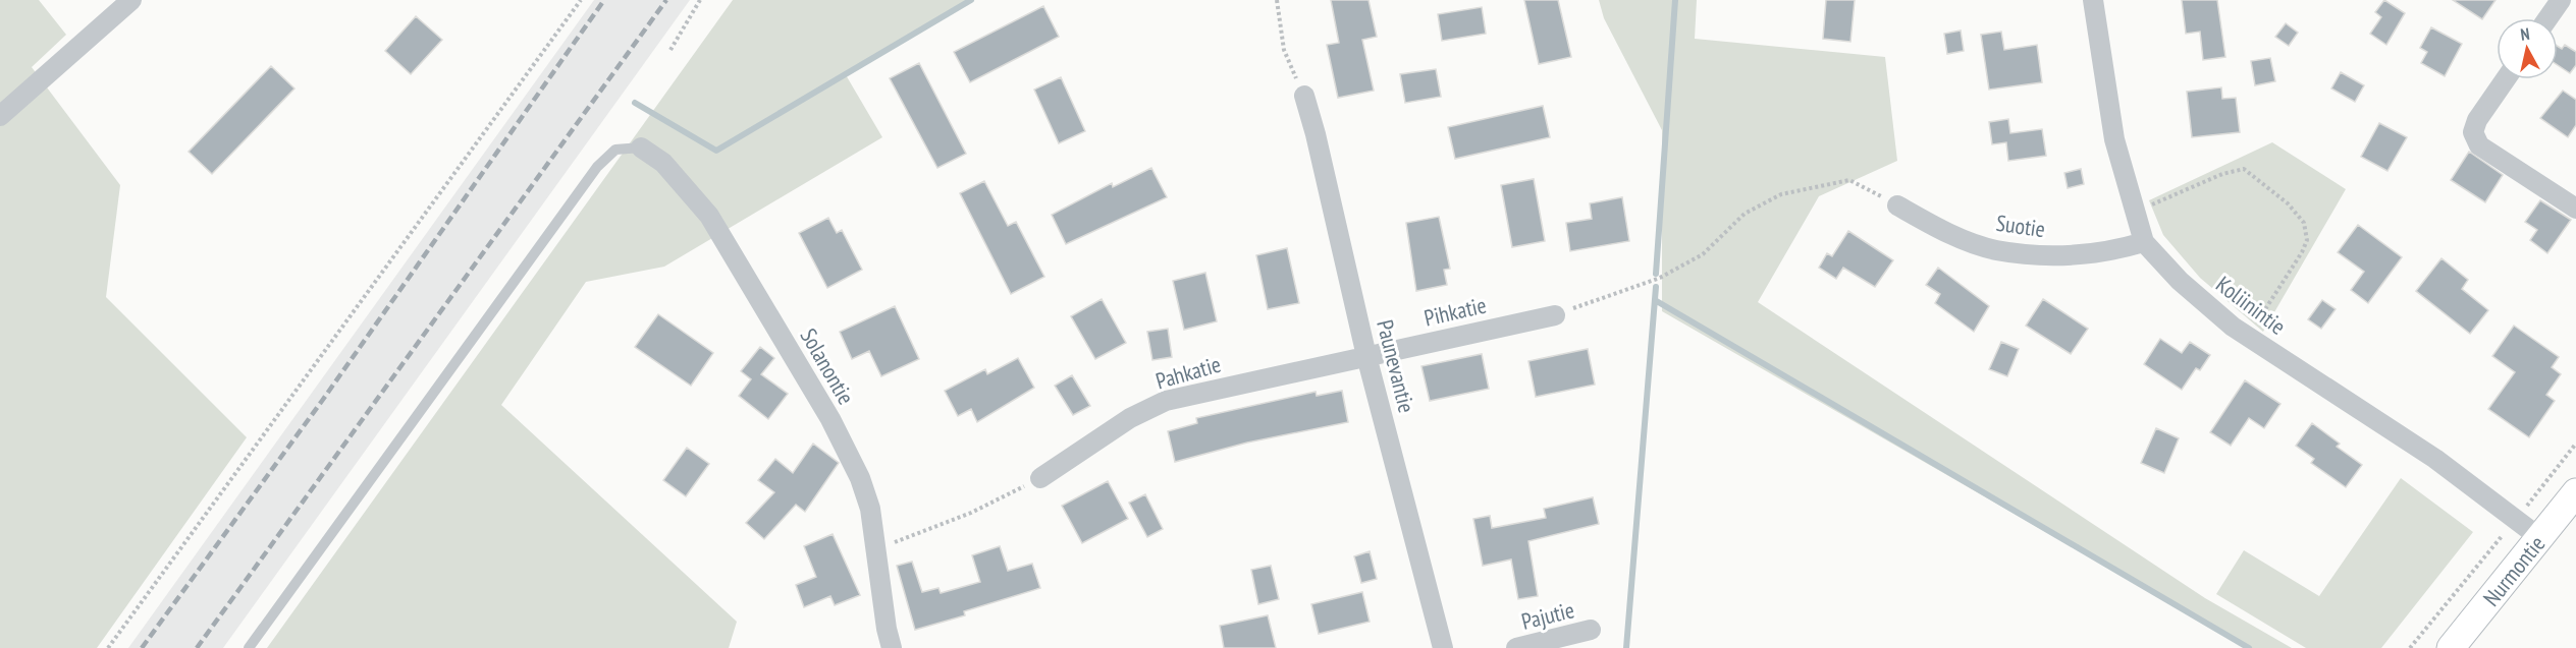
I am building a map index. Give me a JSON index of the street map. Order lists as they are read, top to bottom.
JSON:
{
  "streets": {
    "main road": ["Nurmontie"],
    "street": [
      "Suotie",
      "Koliinintie",
      "Pihkatie",
      "Solanontie",
      "Paunevantie",
      "Pahkatie",
      "Pajutie"
    ]
  },
  "crossings": [
    ["Suotie", "Koliinintie"],
    ["Koliinintie", "Nurmontie"],
    ["Pihkatie", "Paunevantie"],
    ["Pihkatie", "Pahkatie"],
    ["Paunevantie", "Pahkatie"]
  ],
  "north": "top"
}
